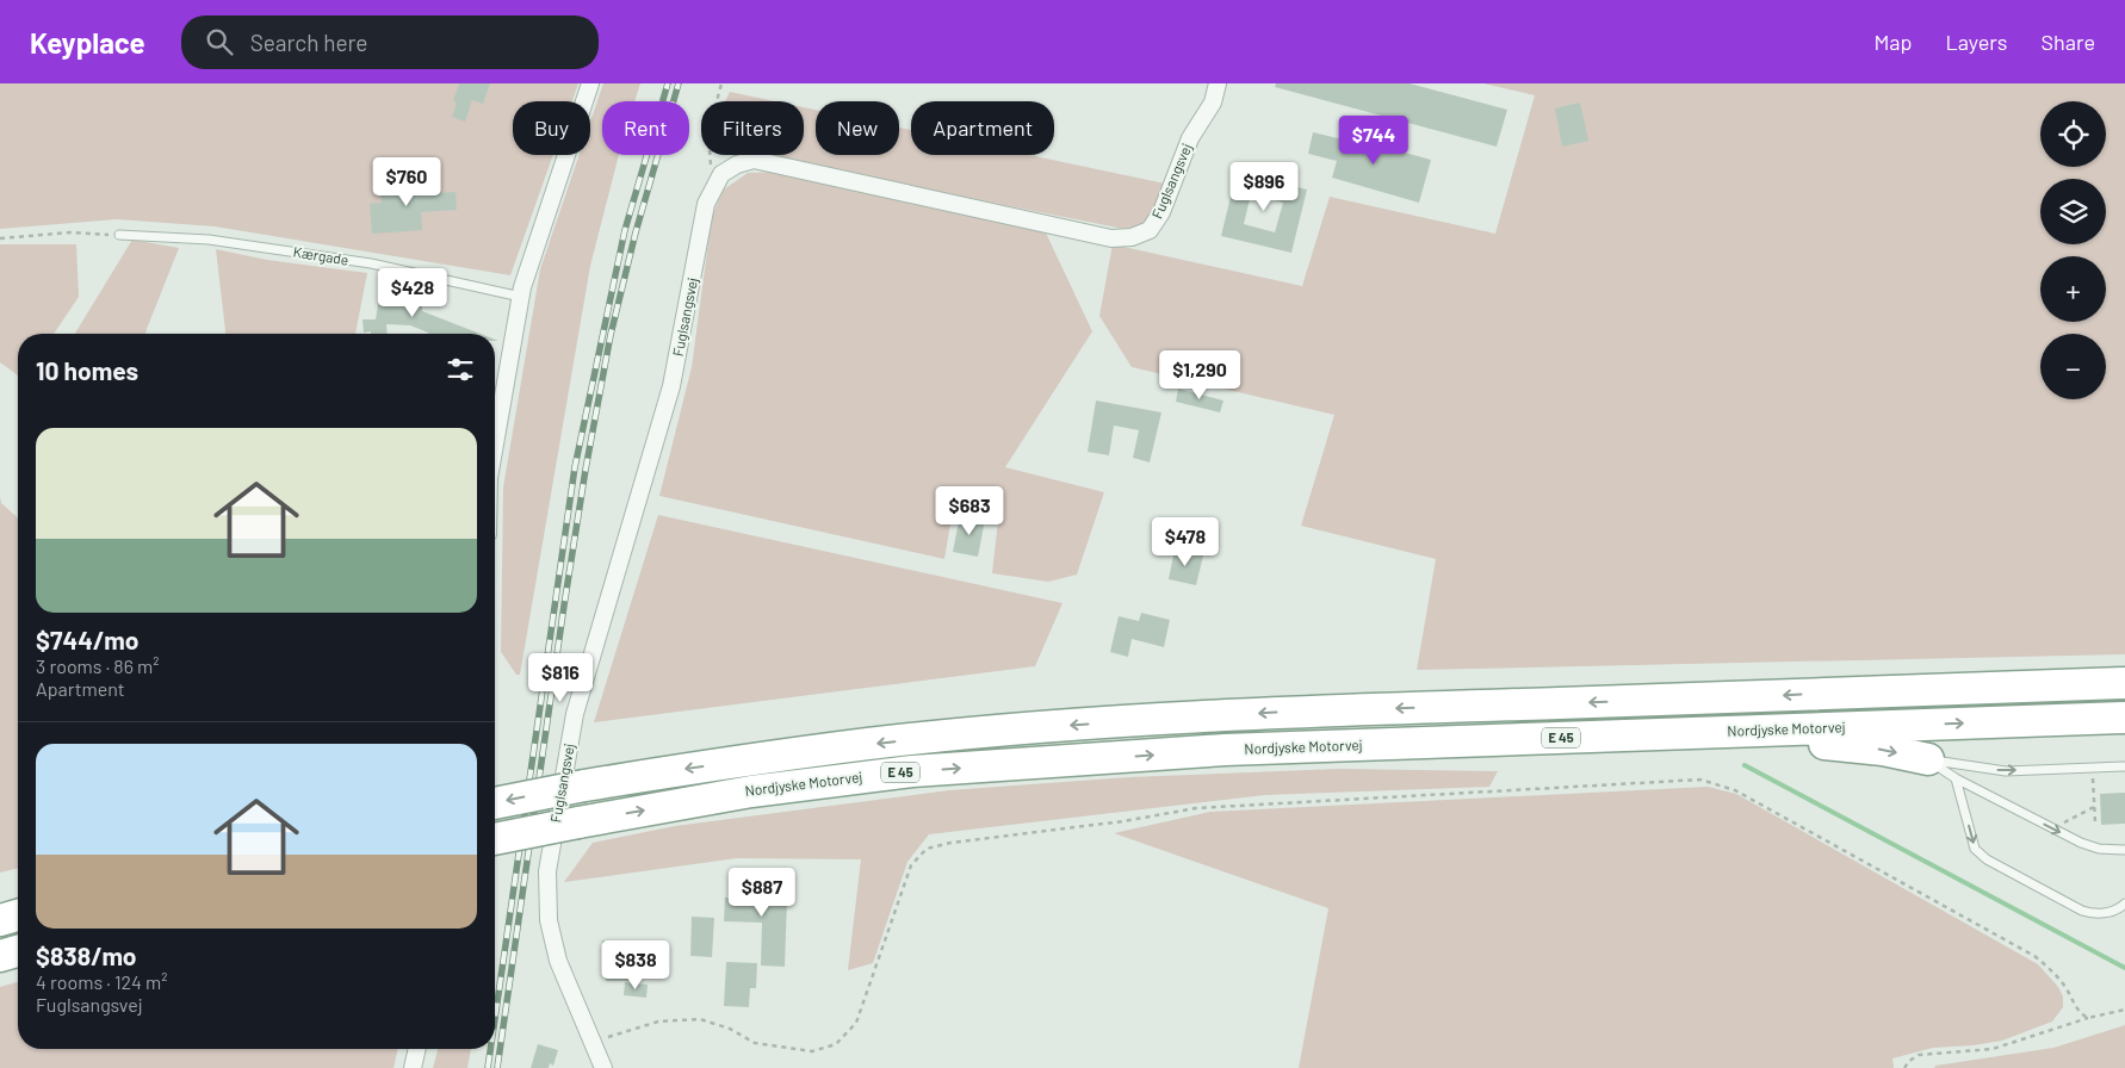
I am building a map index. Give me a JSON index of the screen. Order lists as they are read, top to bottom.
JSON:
{
  "streets": {
    "highway": ["Nordjyske Motorvej", "E 45"],
    "street": ["Fuglsangsvej"],
    "lane": ["Kærgade"]
  },
  "page": {
    "header": "Keyplace",
    "search": "Search here",
    "nav": ["Map", "Layers", "Share"],
    "map_buttons": ["+", "−"],
    "chip": [
      "Buy",
      "Rent",
      "Filters",
      "New",
      "Apartment"
    ],
    "price": [
      "$744",
      "$760",
      "$896",
      "$428",
      "$1,290",
      "$683",
      "$478",
      "$816",
      "$887",
      "$838"
    ],
    "heading": "10 homes",
    "list": [
      {
        "name": "$744/mo",
        "note": "3 rooms · 86 m² · Apartment"
      },
      {
        "name": "$838/mo",
        "note": "4 rooms · 124 m² · Fuglsangsvej"
      }
    ]
  }
}
